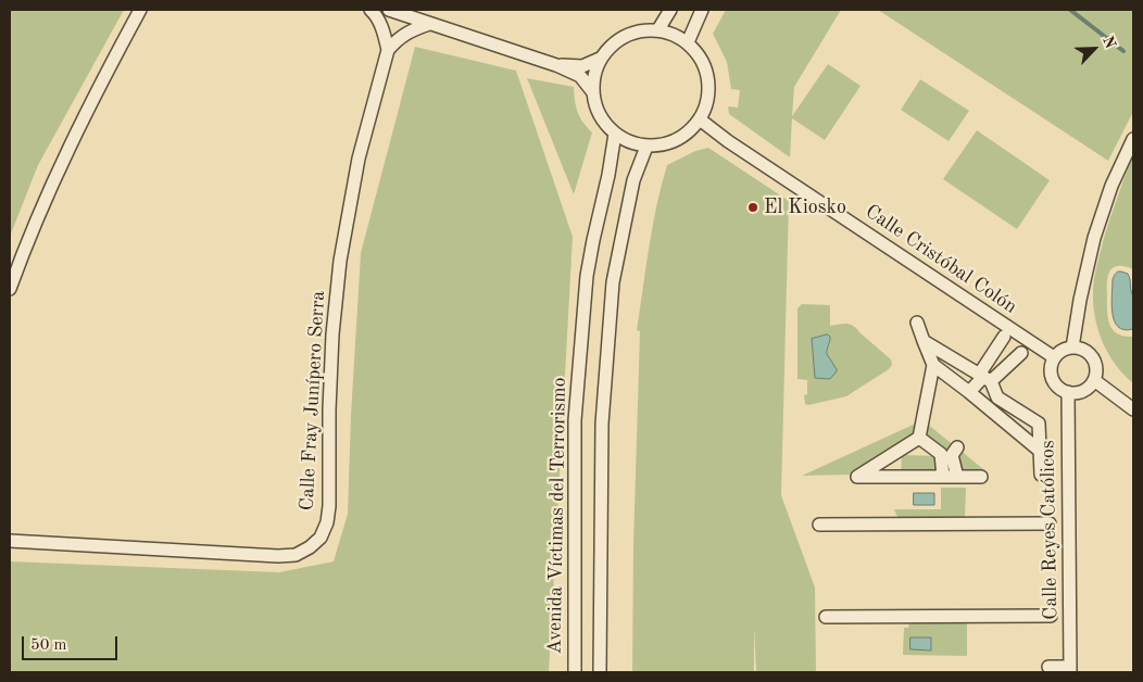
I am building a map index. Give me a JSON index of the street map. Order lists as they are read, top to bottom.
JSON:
{
  "streets": {
    "street": [
      "Calle Cristóbal Colón",
      "Calle Fray Junípero Serra",
      "Avenida Víctimas del Terrorismo",
      "Calle Reyes Católicos"
    ]
  },
  "crossings": [
    ["Calle Cristóbal Colón", "Avenida Víctimas del Terrorismo"],
    ["Calle Cristóbal Colón", "Calle Reyes Católicos"]
  ],
  "places": ["El Kiosko"],
  "scale_bar": "50 m",
  "north": "top right"
}
